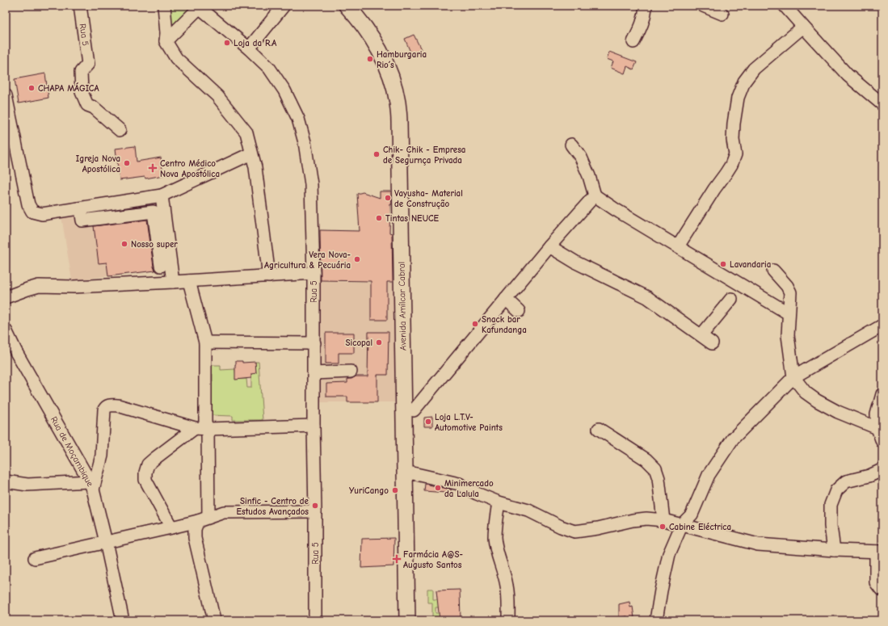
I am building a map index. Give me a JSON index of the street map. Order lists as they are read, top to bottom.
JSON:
{
  "streets": {
    "main road": ["Avenida Amílcar Cabral"],
    "street": ["Rua 5", "Rua de Moçambique"]
  },
  "places": {
    "other": [
      "Loja da R.A",
      "Hamburgaria Rio´s",
      "CHAPA MÁGICA",
      "Chik- Chik - Empresa de Segurnça Privada",
      "Igreja Nova Apostólica",
      "Vayusha- Material de Construção",
      "Tintas NEUCE",
      "Nosso super",
      "Vera Nova- Agricultura & Pecuária",
      "Lavandaria",
      "Snack bar Kafundanga",
      "Sicopal",
      "Loja L.T.V- Automotive Paints",
      "Minimercado da Lalula",
      "YuriCango",
      "Sinfic - Centro de Estudos Avançados",
      "Cabine Eléctrica"
    ],
    "health": ["Centro Médico Nova Apostólica", "Farmácia A@S- Augusto Santos"]
  }
}
